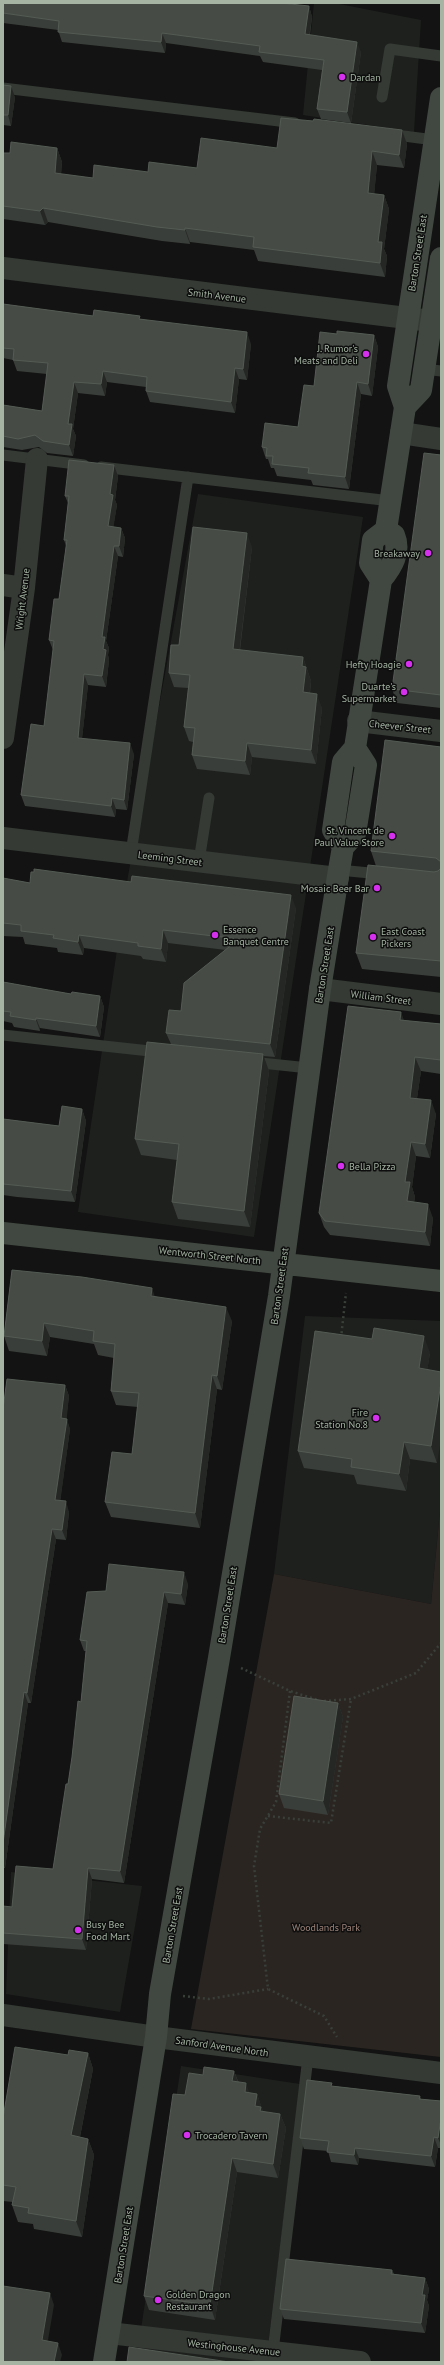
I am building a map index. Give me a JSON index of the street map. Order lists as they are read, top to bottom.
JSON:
{
  "streets": {
    "main road": ["Barton Street East", "Wentworth Street North"],
    "street": [
      "Smith Avenue",
      "Wright Avenue",
      "Cheever Street",
      "Leeming Street",
      "William Street",
      "Sanford Avenue North",
      "Westinghouse Avenue"
    ]
  },
  "crossings": [
    ["Barton Street East", "Smith Avenue"],
    ["Barton Street East", "Cheever Street"],
    ["Barton Street East", "Leeming Street"],
    ["Barton Street East", "William Street"],
    ["Barton Street East", "Wentworth Street North"],
    ["Barton Street East", "Sanford Avenue North"],
    ["Barton Street East", "Westinghouse Avenue"]
  ],
  "parks": ["Woodlands Park"],
  "places": [
    "Dardan",
    "J. Rumor's Meats and Deli",
    "Breakaway",
    "Hefty Hoagie",
    "Duarte's Supermarket",
    "St. Vincent de Paul Value Store",
    "Mosaic Beer Bar",
    "Essence Banquet Centre",
    "East Coast Pickers",
    "Bella Pizza",
    "Fire Station No.8",
    "Busy Bee Food Mart",
    "Trocadero Tavern",
    "Golden Dragon Restaurant"
  ]
}
